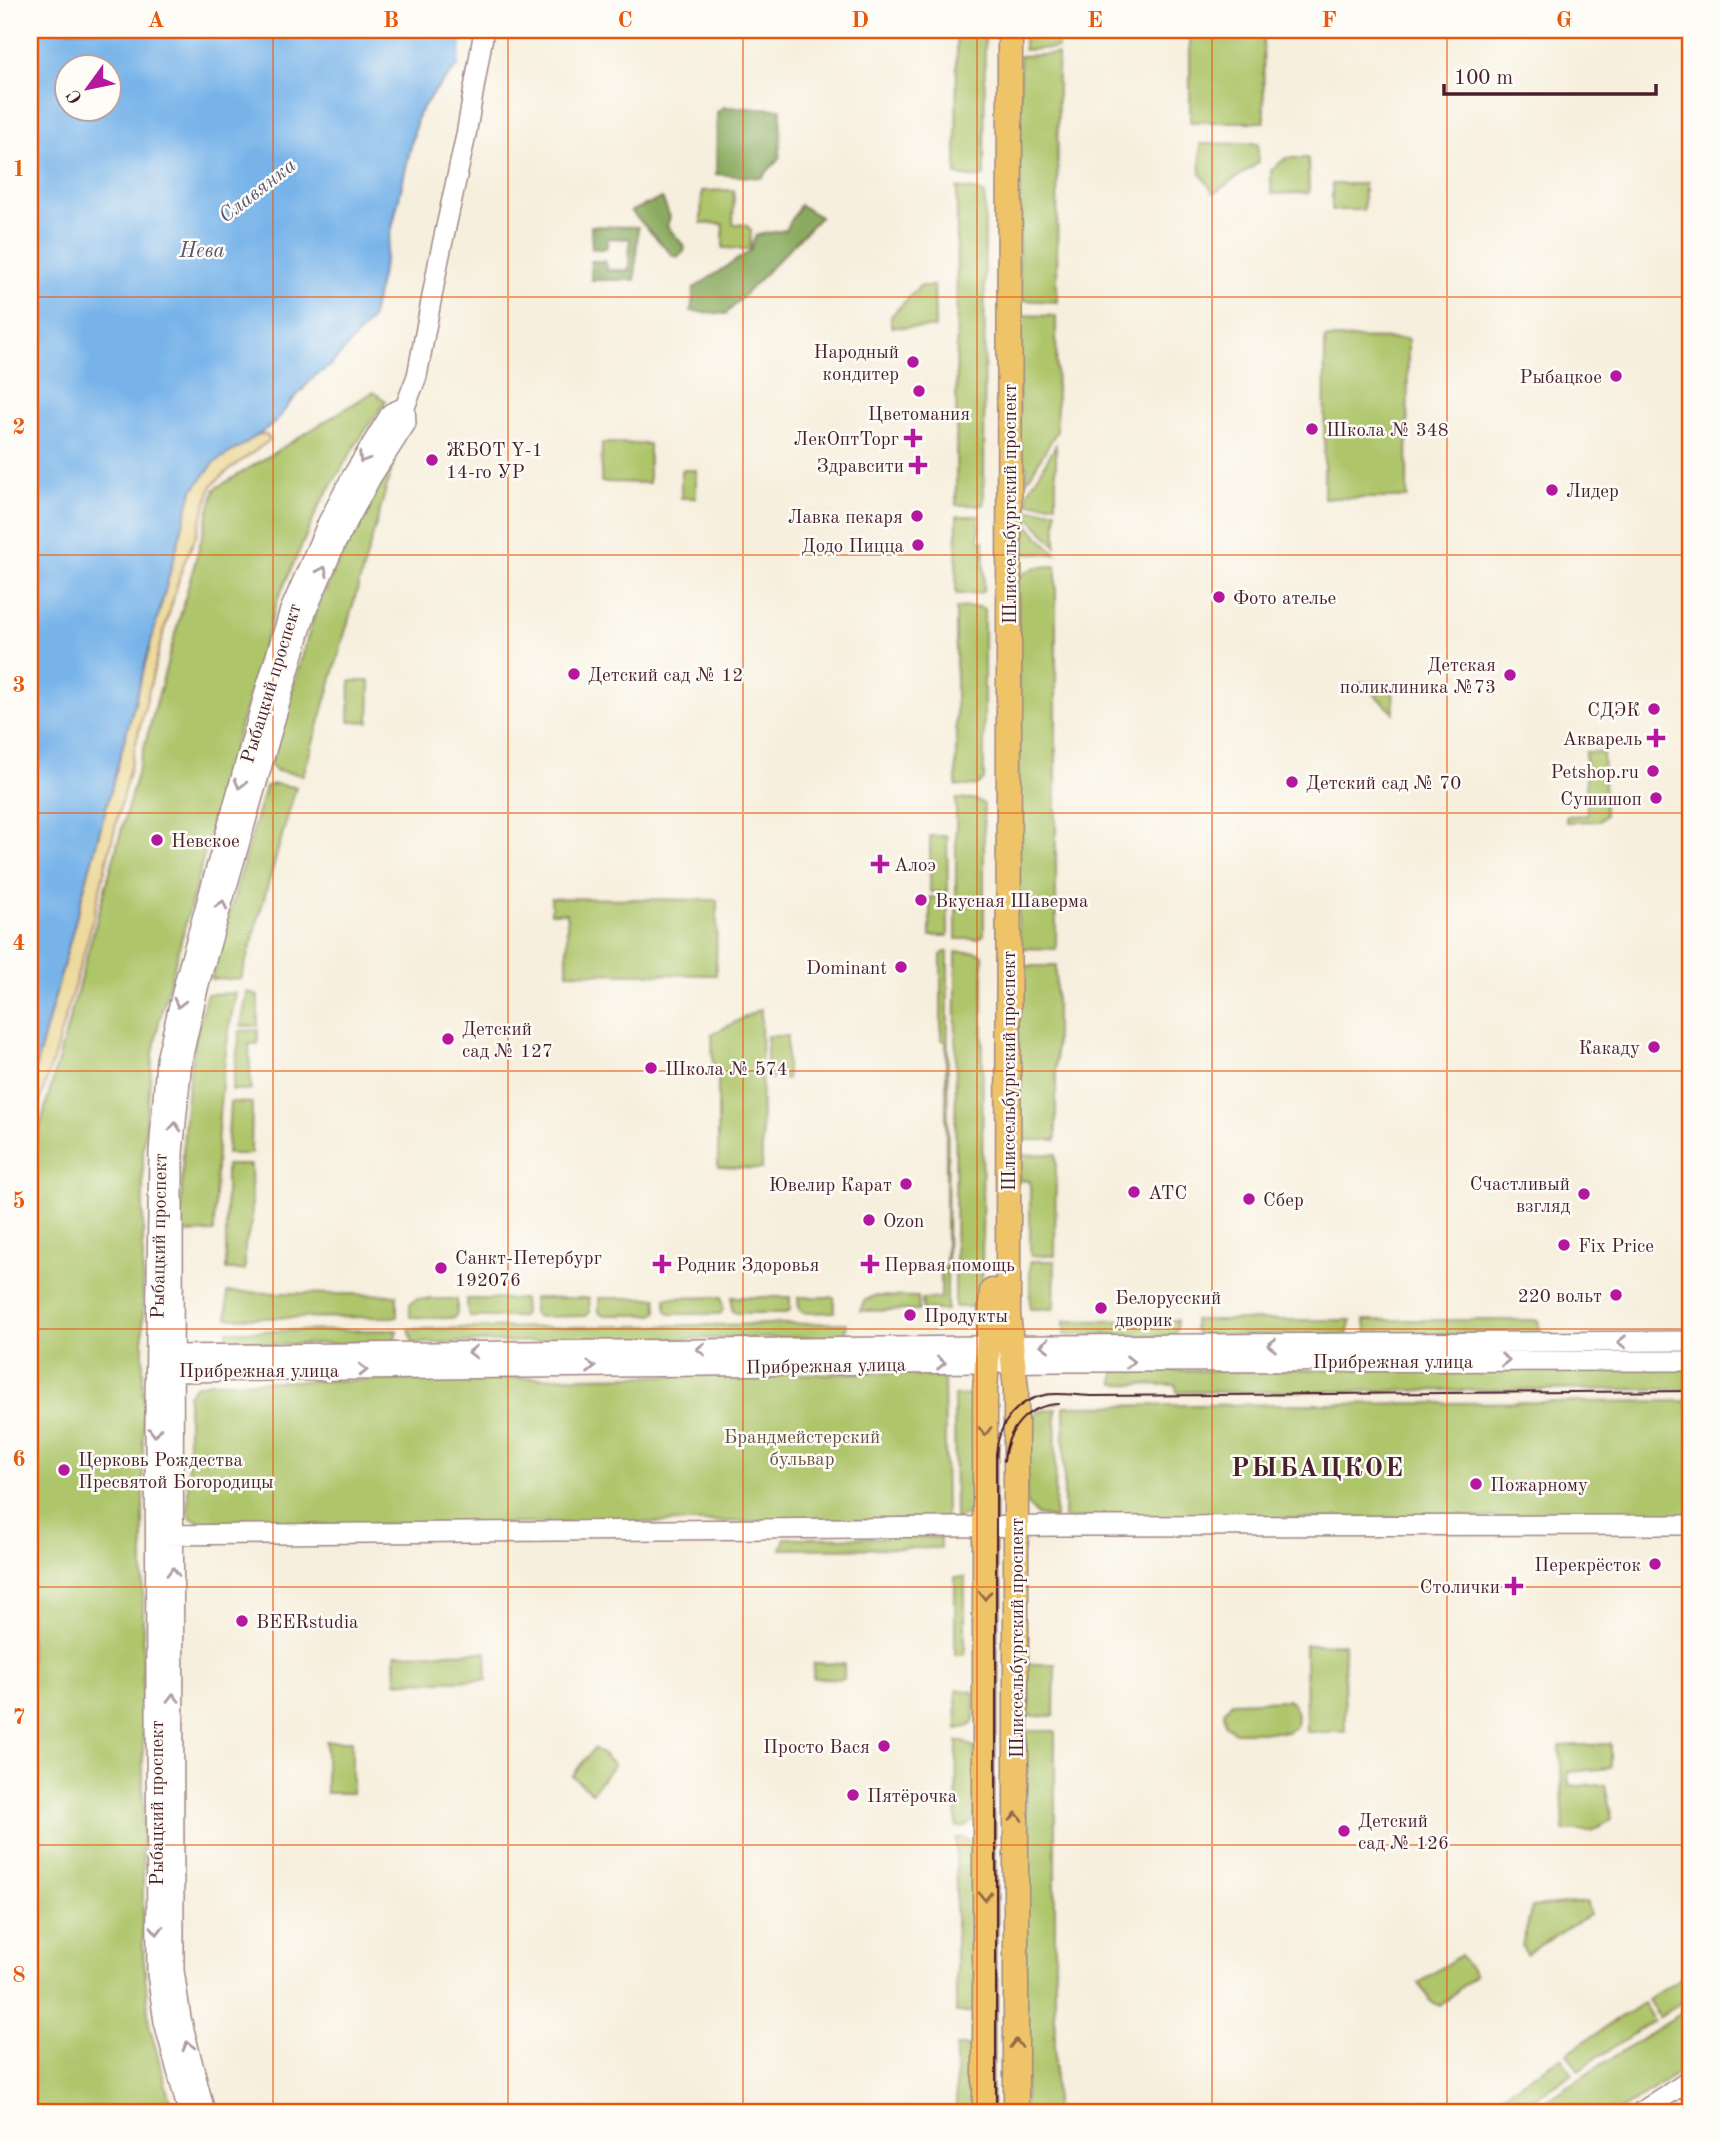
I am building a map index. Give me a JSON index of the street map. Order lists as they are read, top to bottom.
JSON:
{
  "streets": {
    "main road": ["Шлиссельбургский проспект"],
    "street": ["Рыбацкий проспект", "Прибрежная улица"]
  },
  "crossings": [
    ["Шлиссельбургский проспект", "Прибрежная улица"],
    ["Рыбацкий проспект", "Прибрежная улица"]
  ],
  "districts": ["РЫБАЦКОЕ"],
  "water": ["Славянка", "Нева"],
  "parks": ["Брандмейстерский бульвар"],
  "places": {
    "other": [
      "Народный кондитер",
      "Рыбацкое",
      "Цветомания",
      "Школа № 348",
      "ЖБОТ Y-1 14-го УР",
      "Лидер",
      "Лавка пекаря",
      "Додо Пицца",
      "Фото ателье",
      "Детский сад № 12",
      "Детская поликлиника №73",
      "СДЭК",
      "Petshop.ru",
      "Детский сад № 70",
      "Сушишоп",
      "Невское",
      "Вкусная Шаверма",
      "Dominant",
      "Детский сад № 127",
      "Какаду",
      "Школа № 574",
      "Ювелир Карат",
      "АТС",
      "Счастливый взгляд",
      "Сбер",
      "Ozon",
      "Fix Price",
      "Санкт-Петербург 192076",
      "220 вольт",
      "Белорусский дворик",
      "Продукты",
      "Церковь Рождества Пресвятой Богородицы",
      "Пожарному",
      "Перекрёсток",
      "BEERstudia",
      "Просто Вася",
      "Пятёрочка",
      "Детский сад № 126"
    ],
    "health": [
      "ЛекОптТорг",
      "Здравсити",
      "Акварель",
      "Алоэ",
      "Родник Здоровья",
      "Первая помощь",
      "Столички"
    ]
  },
  "scale_bar": "100 m",
  "north": "bottom left",
  "grid": {
    "columns": [
      "A",
      "B",
      "C",
      "D",
      "E",
      "F",
      "G"
    ],
    "rows": [
      "1",
      "2",
      "3",
      "4",
      "5",
      "6",
      "7",
      "8"
    ]
  }
}
